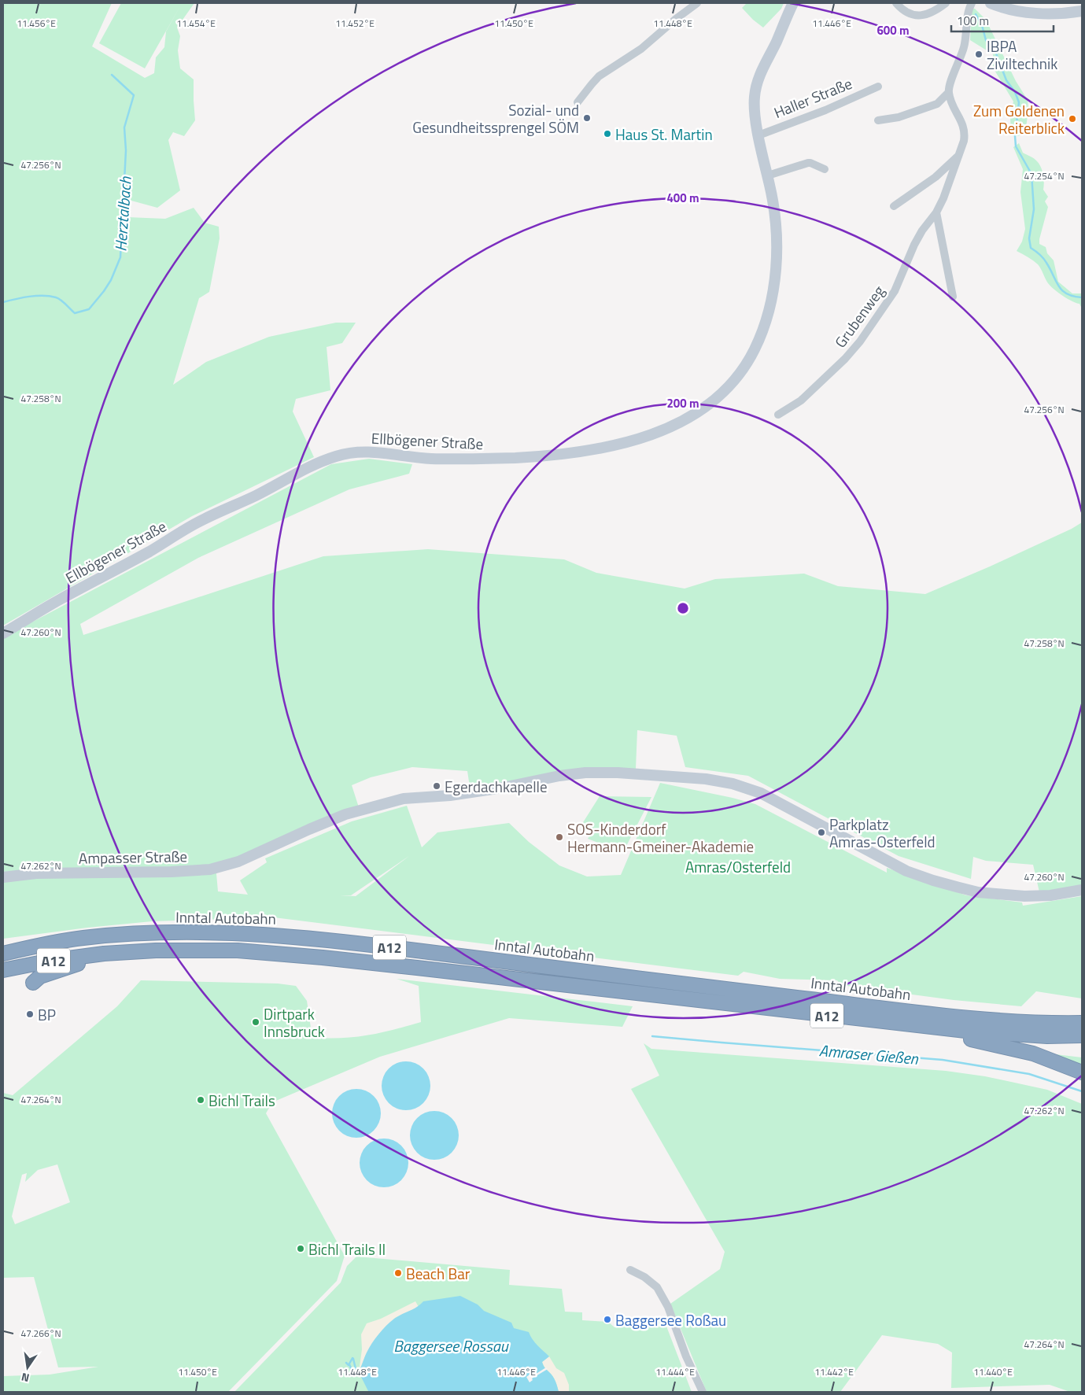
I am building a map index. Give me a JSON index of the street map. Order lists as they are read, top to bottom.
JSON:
{
  "streets": {
    "highway": ["Inntal Autobahn", "A12"],
    "main road": ["Haller Straße", "Ellbögener Straße", "Ampasser Straße"],
    "street": ["Grubenweg"]
  },
  "crossings": [
    ["Haller Straße", "Ellbögener Straße"]
  ],
  "water": ["Herztalbach", "Amraser Gießen", "Baggersee Rossau"],
  "parks": ["Amras/Osterfeld"],
  "places": [
    "IBPA Ziviltechnik",
    "Sozial- und Gesundheitssprengel SÖM",
    "Zum Goldenen Reiterblick",
    "Haus St. Martin",
    "Egerdachkapelle",
    "Parkplatz Amras-Osterfeld",
    "SOS-Kinderdorf Hermann-Gmeiner-Akademie",
    "BP",
    "Dirtpark Innsbruck",
    "Bichl Trails",
    "Bichl Trails II",
    "Beach Bar",
    "Baggersee Roßau"
  ],
  "scale_bar": "100 m",
  "north": "bottom",
  "coordinates": [
    "11.456°E",
    "11.454°E",
    "11.452°E",
    "11.450°E",
    "11.448°E",
    "11.446°E",
    "47.256°N",
    "47.254°N",
    "47.258°N",
    "47.260°N",
    "47.262°N",
    "47.264°N",
    "47.266°N",
    "11.444°E",
    "11.442°E",
    "11.440°E"
  ],
  "rings": ["600 m", "400 m", "200 m"]
}
